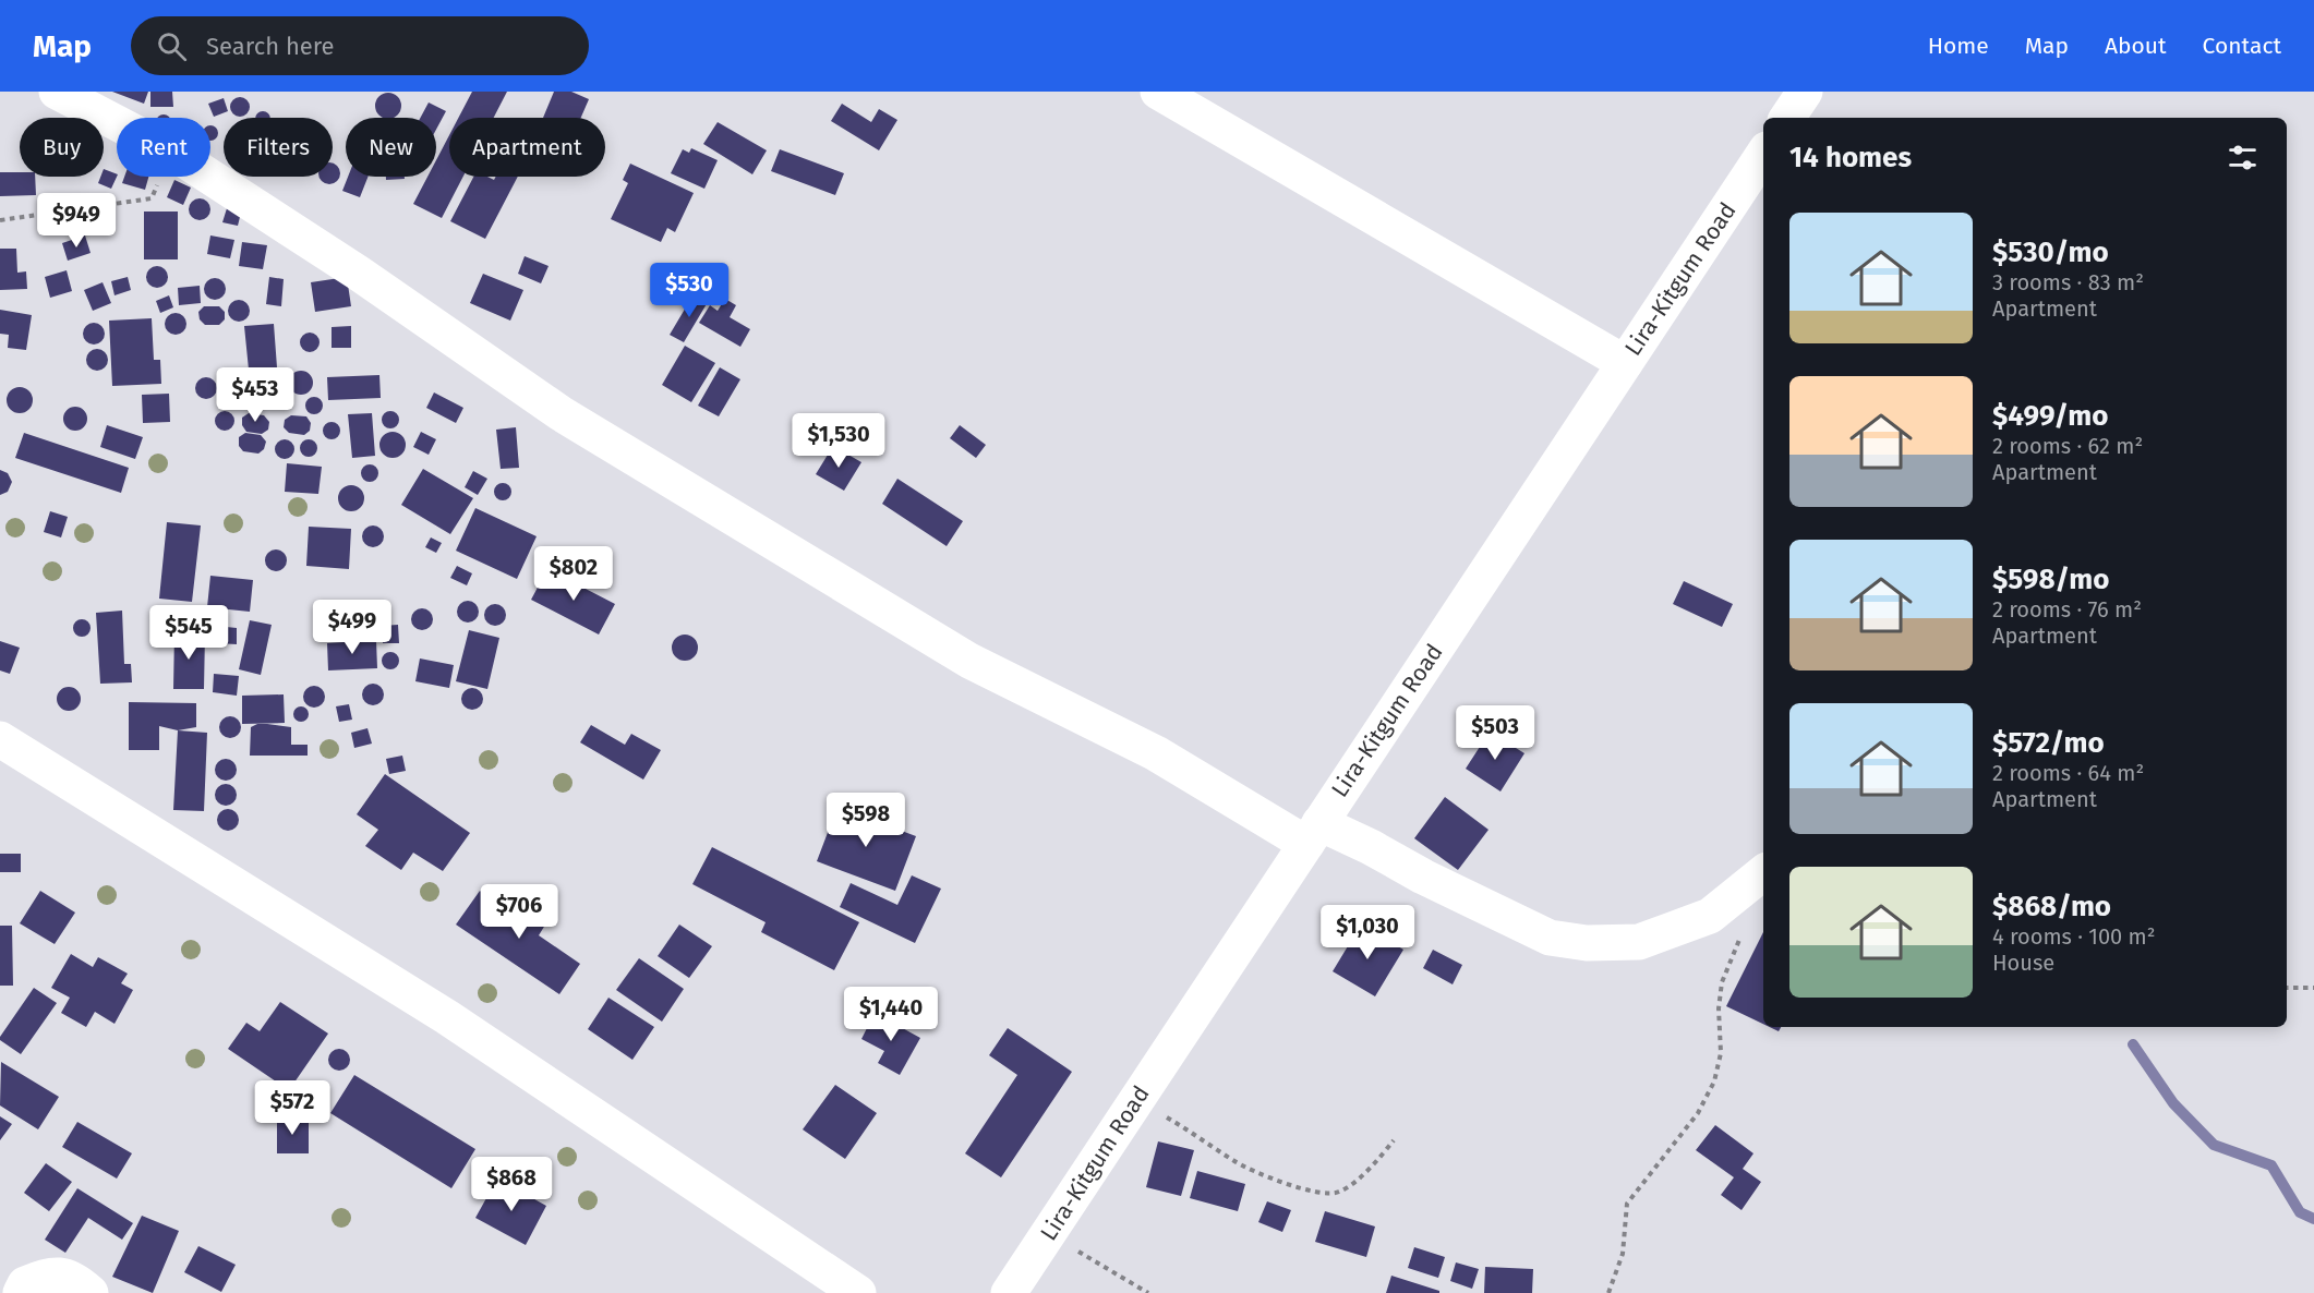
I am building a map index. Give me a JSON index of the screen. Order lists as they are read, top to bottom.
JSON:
{
  "streets": {
    "street": ["Lira-Kitgum Road"]
  },
  "page": {
    "header": "Map",
    "search": "Search here",
    "nav": [
      "Home",
      "Map",
      "About",
      "Contact"
    ],
    "chip": [
      "Buy",
      "Rent",
      "Filters",
      "New",
      "Apartment"
    ],
    "heading": "14 homes",
    "price": [
      "$949",
      "$530",
      "$453",
      "$1,530",
      "$802",
      "$499",
      "$545",
      "$503",
      "$598",
      "$706",
      "$1,030",
      "$1,440",
      "$572",
      "$868"
    ],
    "list": [
      {
        "name": "$530/mo",
        "note": "3 rooms · 83 m² · Apartment"
      },
      {
        "name": "$499/mo",
        "note": "2 rooms · 62 m² · Apartment"
      },
      {
        "name": "$598/mo",
        "note": "2 rooms · 76 m² · Apartment"
      },
      {
        "name": "$572/mo",
        "note": "2 rooms · 64 m² · Apartment"
      },
      {
        "name": "$868/mo",
        "note": "4 rooms · 100 m² · House"
      }
    ]
  }
}
